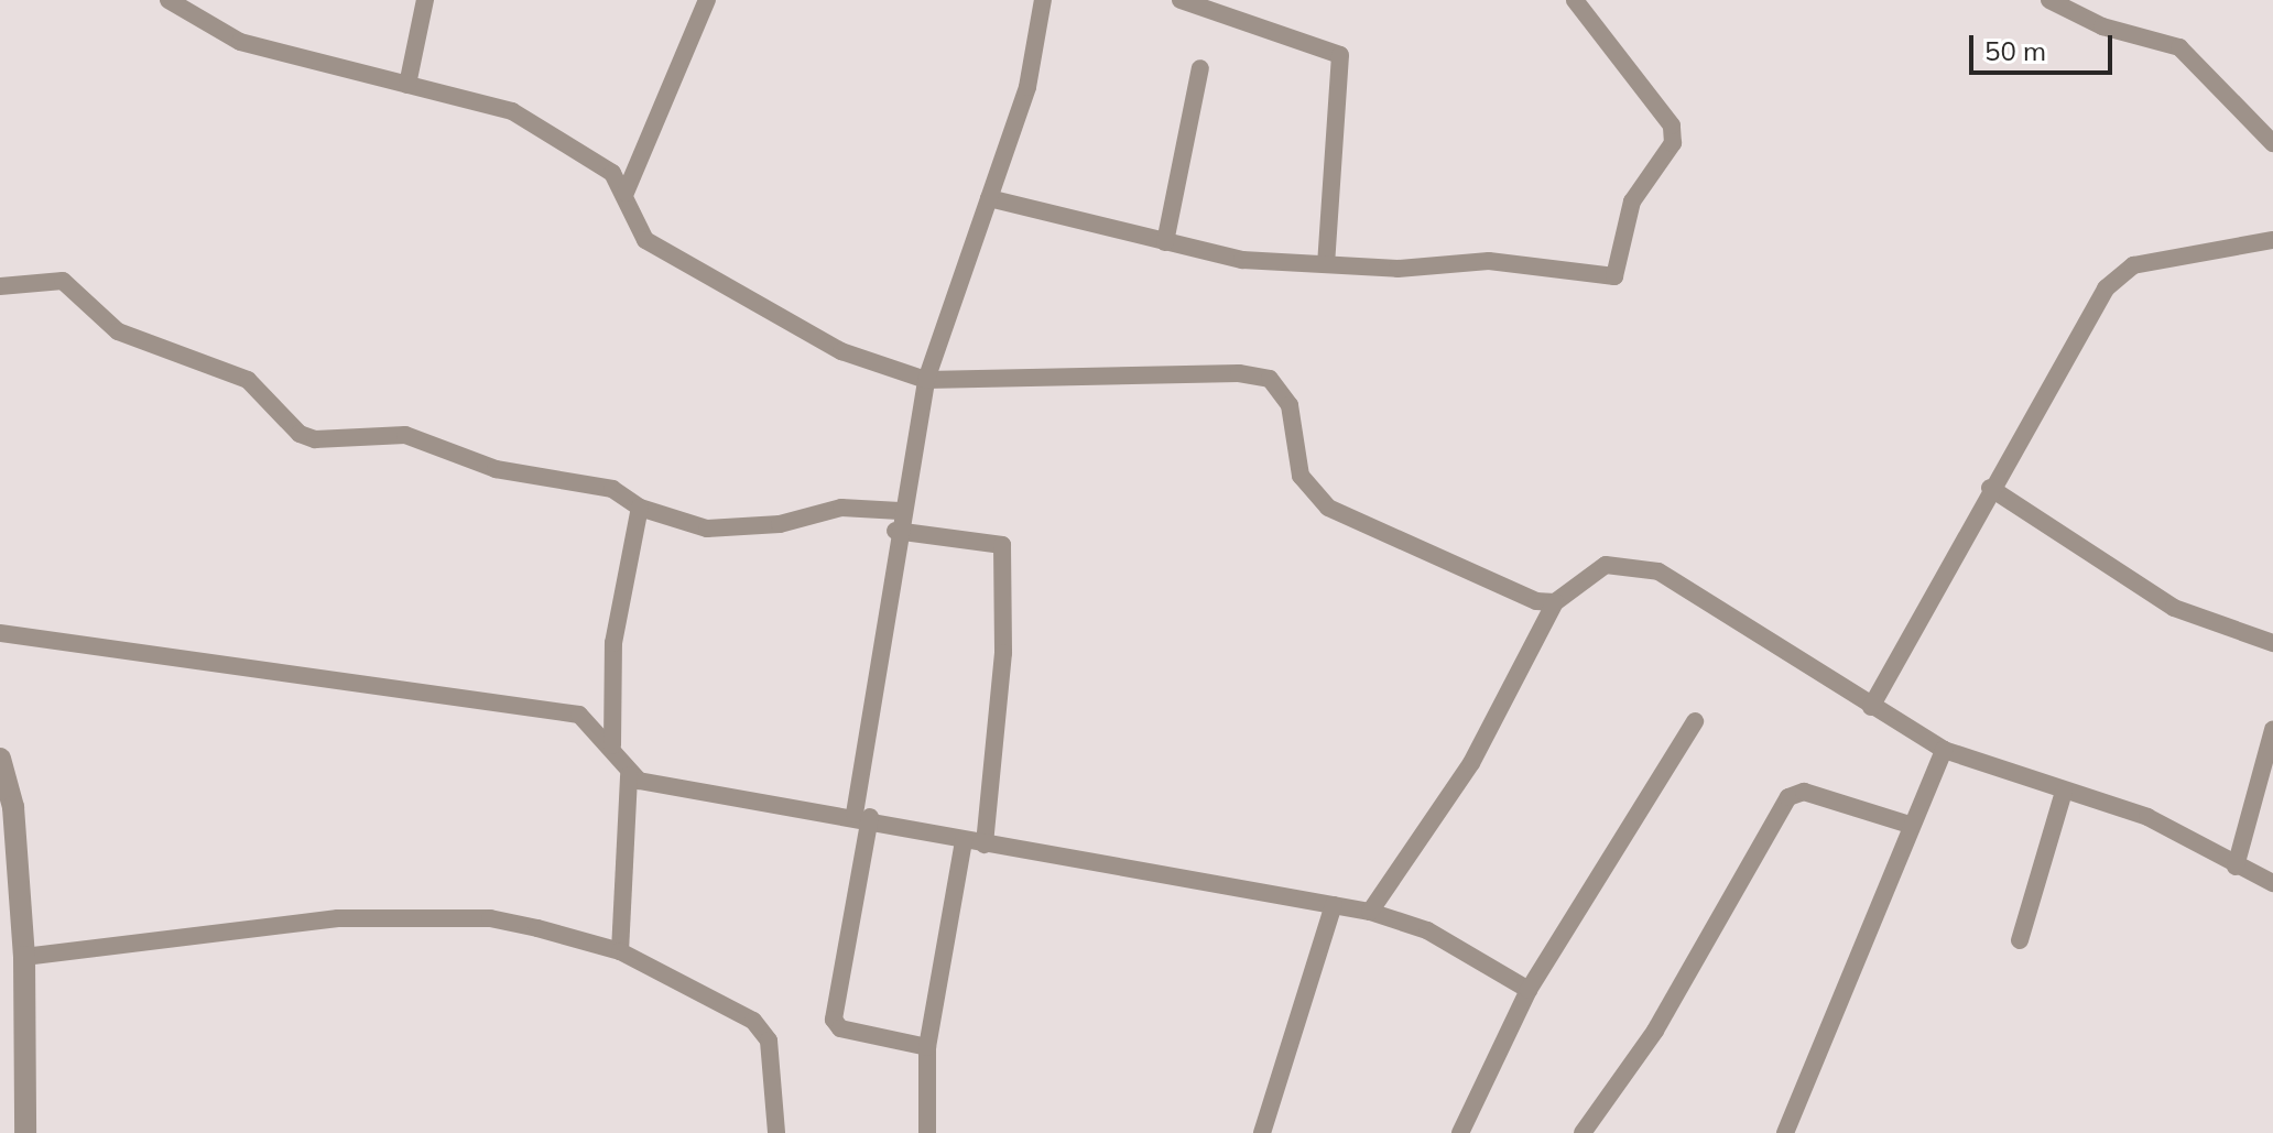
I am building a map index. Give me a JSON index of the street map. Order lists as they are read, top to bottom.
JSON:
{
  "scale_bar": "50 m"
}
